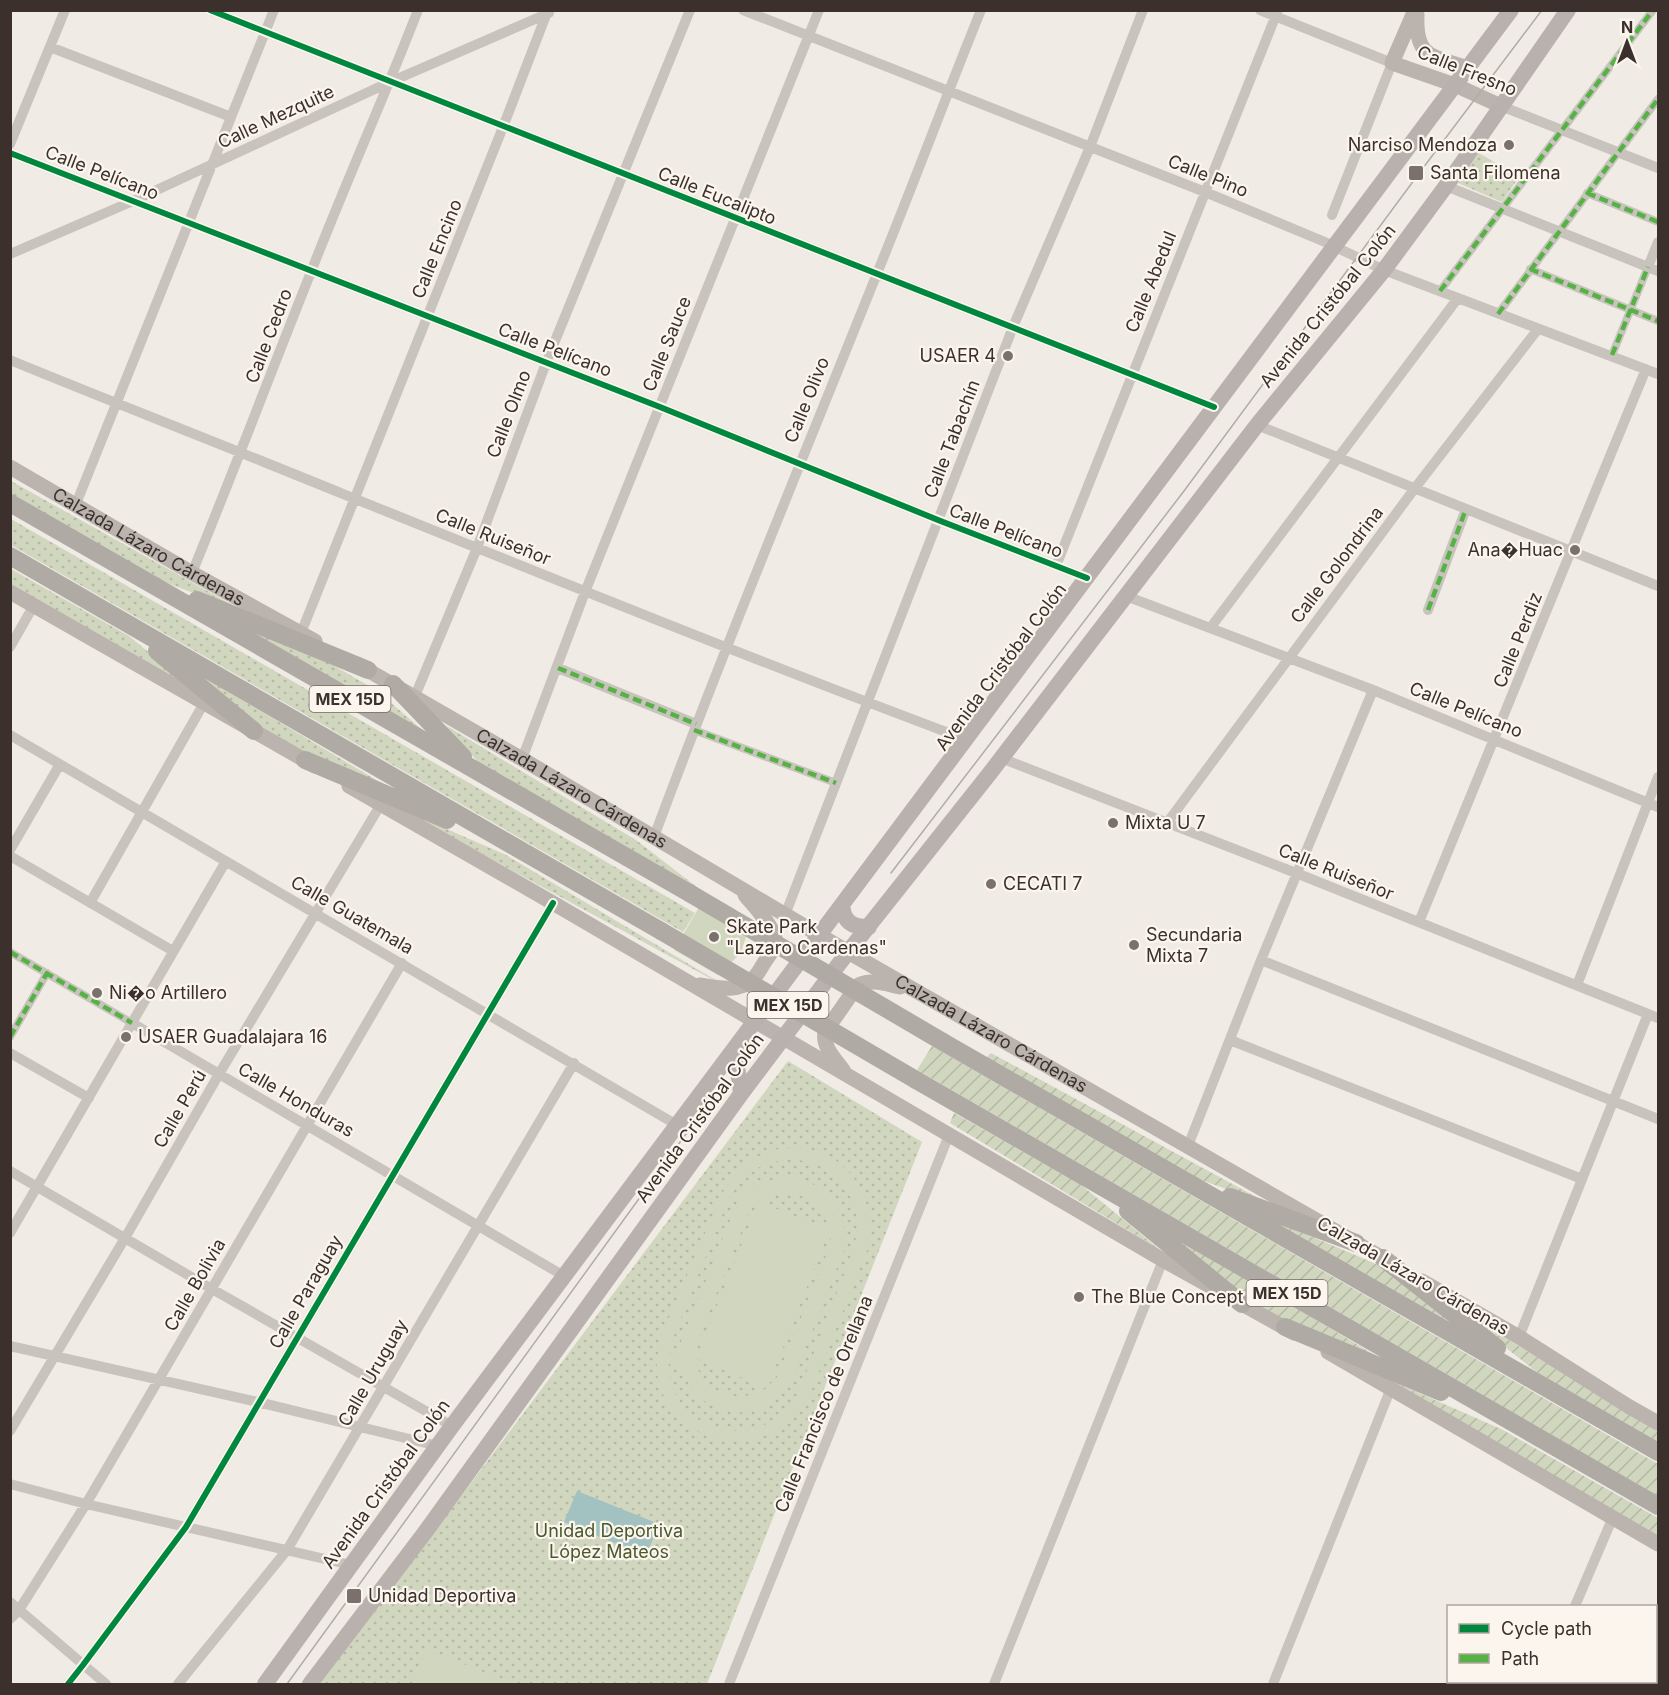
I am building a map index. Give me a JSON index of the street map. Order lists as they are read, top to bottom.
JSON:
{
  "streets": {
    "highway": ["Calzada Lázaro Cárdenas", "MEX 15D"],
    "main road": ["Calle Fresno", "Avenida Cristóbal Colón"],
    "street": [
      "Calle Mezquite",
      "Calle Pelícano",
      "Calle Pino",
      "Calle Eucalipto",
      "Calle Encino",
      "Calle Abedul",
      "Calle Cedro",
      "Calle Sauce",
      "Calle Olivo",
      "Calle Olmo",
      "Calle Tabachín",
      "Calle Ruiseñor",
      "Calle Golondrina",
      "Calle Perdiz",
      "Calle Guatemala",
      "Calle Honduras",
      "Calle Perú",
      "Calle Bolivia",
      "Calle Paraguay",
      "Calle Uruguay",
      "Calle Francisco de Orellana"
    ]
  },
  "crossings": [
    ["Calle Fresno", "Calle Abedul"],
    ["Calle Fresno", "Avenida Cristóbal Colón"],
    ["Calle Mezquite", "Calle Pelícano"],
    ["Calle Mezquite", "Calle Eucalipto"],
    ["Calle Mezquite", "Calle Encino"],
    ["Calle Mezquite", "Calle Cedro"],
    ["Calle Pelícano", "Calle Encino"],
    ["Calle Pelícano", "Calle Abedul"],
    ["Calle Pelícano", "Avenida Cristóbal Colón"],
    ["Calle Pelícano", "Calle Cedro"],
    ["Calle Pelícano", "Calle Sauce"],
    ["Calle Pelícano", "Calle Olivo"],
    ["Calle Pelícano", "Calle Olmo"],
    ["Calle Pelícano", "Calle Tabachín"],
    ["Calle Pelícano", "Calle Golondrina"],
    ["Calle Pelícano", "Calle Perdiz"],
    ["Calle Pino", "Calle Abedul"],
    ["Calle Pino", "Avenida Cristóbal Colón"],
    ["Calle Pino", "Calle Sauce"],
    ["Calle Pino", "Calle Olivo"],
    ["Calle Pino", "Calle Tabachín"],
    ["Calle Pino", "Calle Golondrina"],
    ["Calle Pino", "Calle Perdiz"],
    ["Calle Eucalipto", "Calle Encino"],
    ["Calle Eucalipto", "Calle Abedul"],
    ["Calle Eucalipto", "Avenida Cristóbal Colón"],
    ["Calle Eucalipto", "Calle Cedro"],
    ["Calle Eucalipto", "Calle Sauce"],
    ["Calle Eucalipto", "Calle Olivo"],
    ["Calle Eucalipto", "Calle Olmo"],
    ["Calle Eucalipto", "Calle Tabachín"],
    ["Calle Encino", "Calle Ruiseñor"],
    ["Calle Encino", "Calzada Lázaro Cárdenas"],
    ["Avenida Cristóbal Colón", "Calle Ruiseñor"],
    ["Avenida Cristóbal Colón", "Calzada Lázaro Cárdenas"],
    ["Avenida Cristóbal Colón", "Calle Guatemala"],
    ["Avenida Cristóbal Colón", "Calle Honduras"],
    ["Calle Cedro", "Calle Ruiseñor"],
    ["Calle Cedro", "Calzada Lázaro Cárdenas"],
    ["Calle Sauce", "Calle Ruiseñor"],
    ["Calle Sauce", "Calzada Lázaro Cárdenas"],
    ["Calle Olivo", "Calle Ruiseñor"],
    ["Calle Olivo", "Calzada Lázaro Cárdenas"],
    ["Calle Olmo", "Calle Ruiseñor"],
    ["Calle Olmo", "Calzada Lázaro Cárdenas"],
    ["Calle Tabachín", "Calle Ruiseñor"],
    ["Calle Tabachín", "Calzada Lázaro Cárdenas"],
    ["Calle Ruiseñor", "Calle Golondrina"],
    ["Calle Ruiseñor", "Calle Perdiz"],
    ["Calle Guatemala", "Calle Perú"],
    ["Calle Guatemala", "Calle Bolivia"],
    ["Calle Guatemala", "Calle Paraguay"],
    ["Calle Guatemala", "Calle Uruguay"],
    ["Calle Honduras", "Calle Perú"],
    ["Calle Honduras", "Calle Bolivia"],
    ["Calle Honduras", "Calle Paraguay"],
    ["Calle Honduras", "Calle Uruguay"]
  ],
  "parks": ["Unidad Deportiva López Mateos"],
  "places": {
    "other": [
      "Narciso Mendoza",
      "USAER 4",
      "Ana�Huac",
      "Mixta U 7",
      "CECATI 7",
      "Skate Park \"Lazaro Cardenas\"",
      "Secundaria Mixta 7",
      "Ni�o Artillero",
      "USAER Guadalajara 16",
      "The Blue Concept"
    ],
    "transit": ["Santa Filomena", "Unidad Deportiva"]
  },
  "legend": ["Cycle path", "Path"],
  "north": "top"
}
